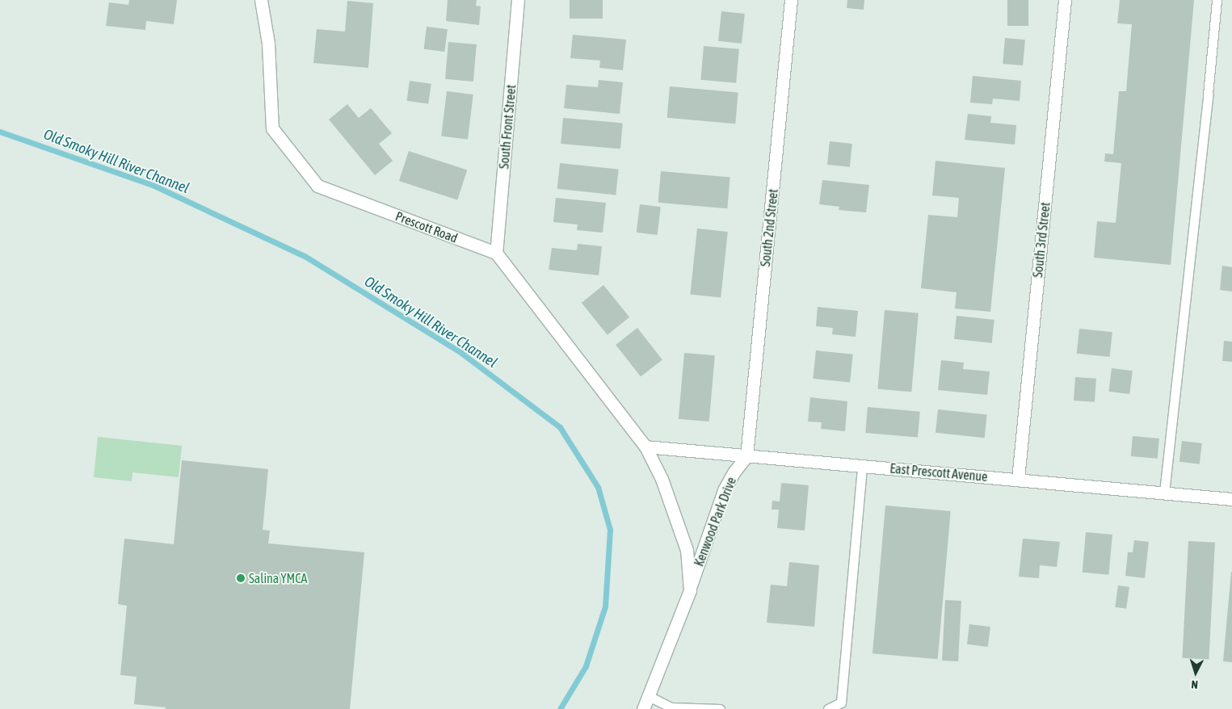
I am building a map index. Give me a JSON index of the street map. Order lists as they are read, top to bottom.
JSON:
{
  "streets": {
    "street": [
      "South Front Street",
      "Prescott Road",
      "South 2nd Street",
      "South 3rd Street",
      "East Prescott Avenue",
      "Kenwood Park Drive"
    ]
  },
  "crossings": [
    ["South Front Street", "Prescott Road"],
    ["South 2nd Street", "East Prescott Avenue"],
    ["South 2nd Street", "Kenwood Park Drive"],
    ["South 3rd Street", "East Prescott Avenue"],
    ["East Prescott Avenue", "Kenwood Park Drive"]
  ],
  "water": ["Old Smoky Hill River Channel"],
  "places": ["Salina YMCA"],
  "north": "bottom"
}
